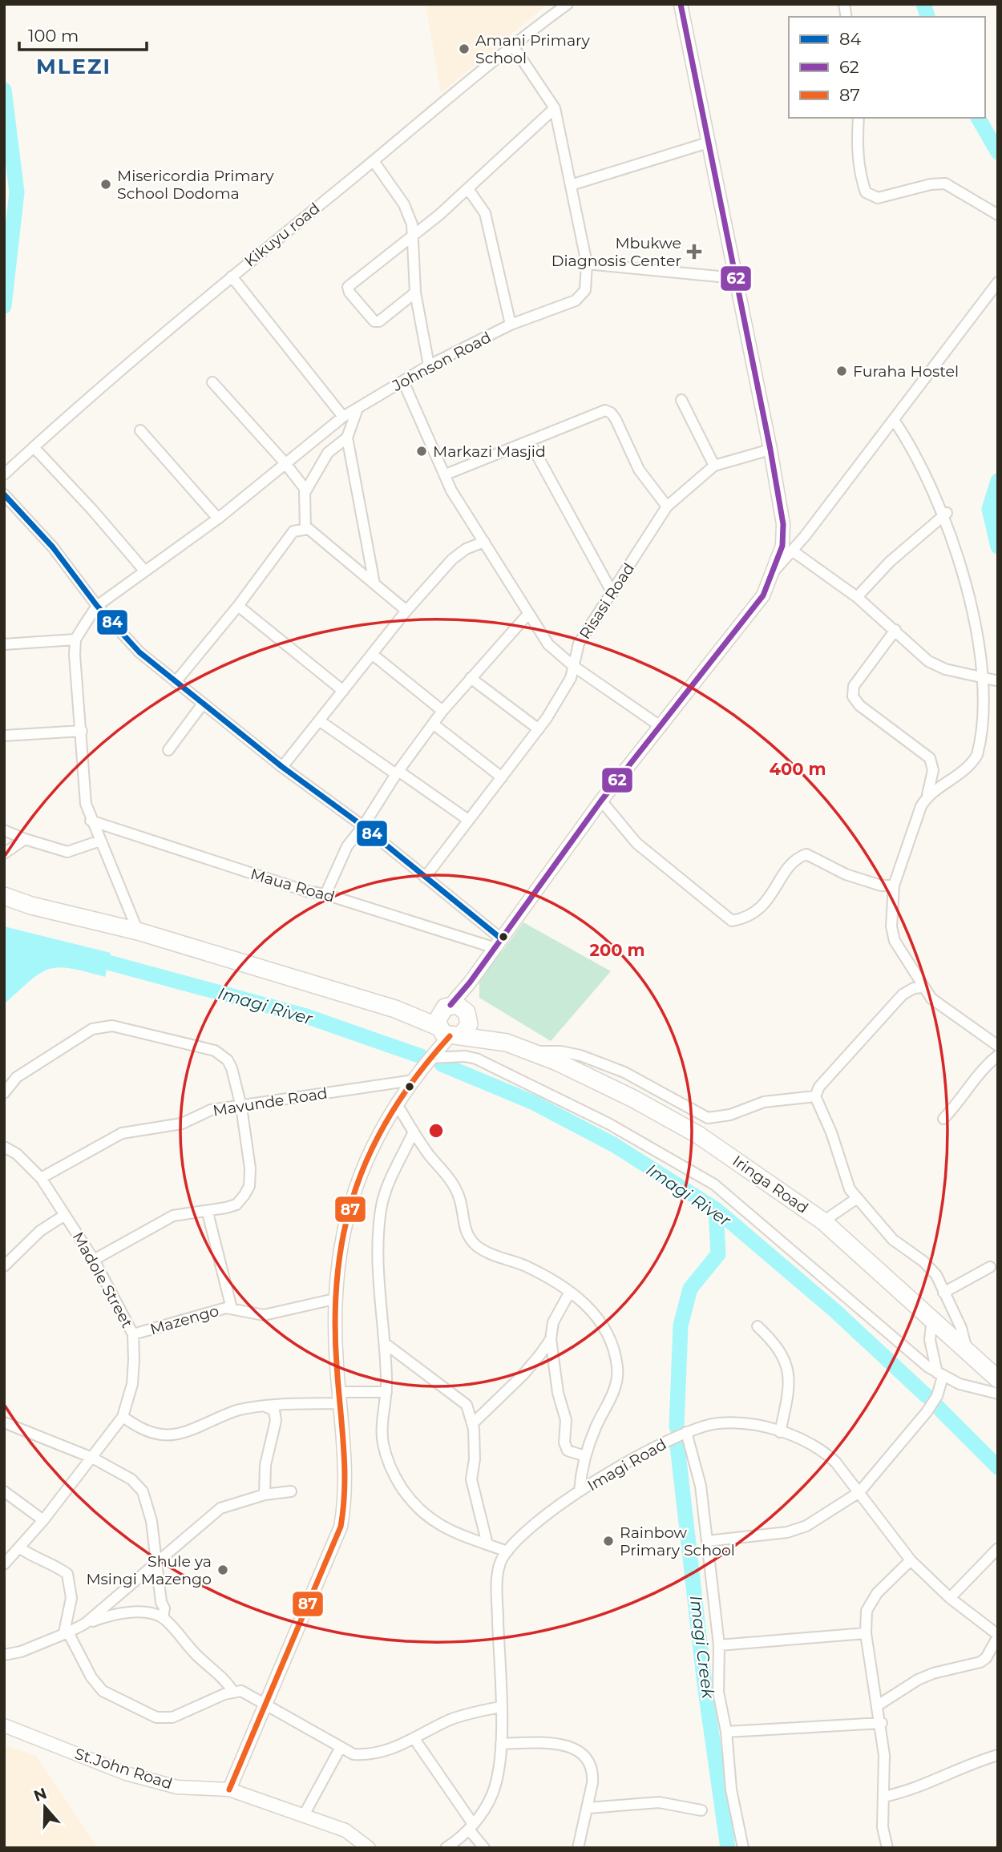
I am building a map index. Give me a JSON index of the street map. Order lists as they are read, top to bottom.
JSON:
{
  "streets": {
    "highway": ["Iringa Road"],
    "street": [
      "Kikuyu road",
      "Johnson Road",
      "Risasi Road",
      "Maua Road",
      "Mavunde Road",
      "Madole Street",
      "Mazengo",
      "Imagi Road",
      "St.John Road"
    ]
  },
  "crossings": [
    ["Kikuyu road", "Johnson Road"],
    ["Mavunde Road", "Madole Street"],
    ["Madole Street", "Mazengo"]
  ],
  "districts": ["MLEZI"],
  "water": ["Imagi River", "Imagi Creek"],
  "places": {
    "other": [
      "Amani Primary School",
      "Misericordia Primary School Dodoma",
      "Furaha Hostel",
      "Markazi Masjid",
      "Rainbow Primary School",
      "Shule ya Msingi Mazengo"
    ],
    "health": ["Mbukwe Diagnosis Center"]
  },
  "lines": ["transit line 62", "transit line 84", "transit line 87"],
  "legend": ["84", "62", "87"],
  "scale_bar": "100 m",
  "north": "top",
  "rings": ["400 m", "200 m"]
}
